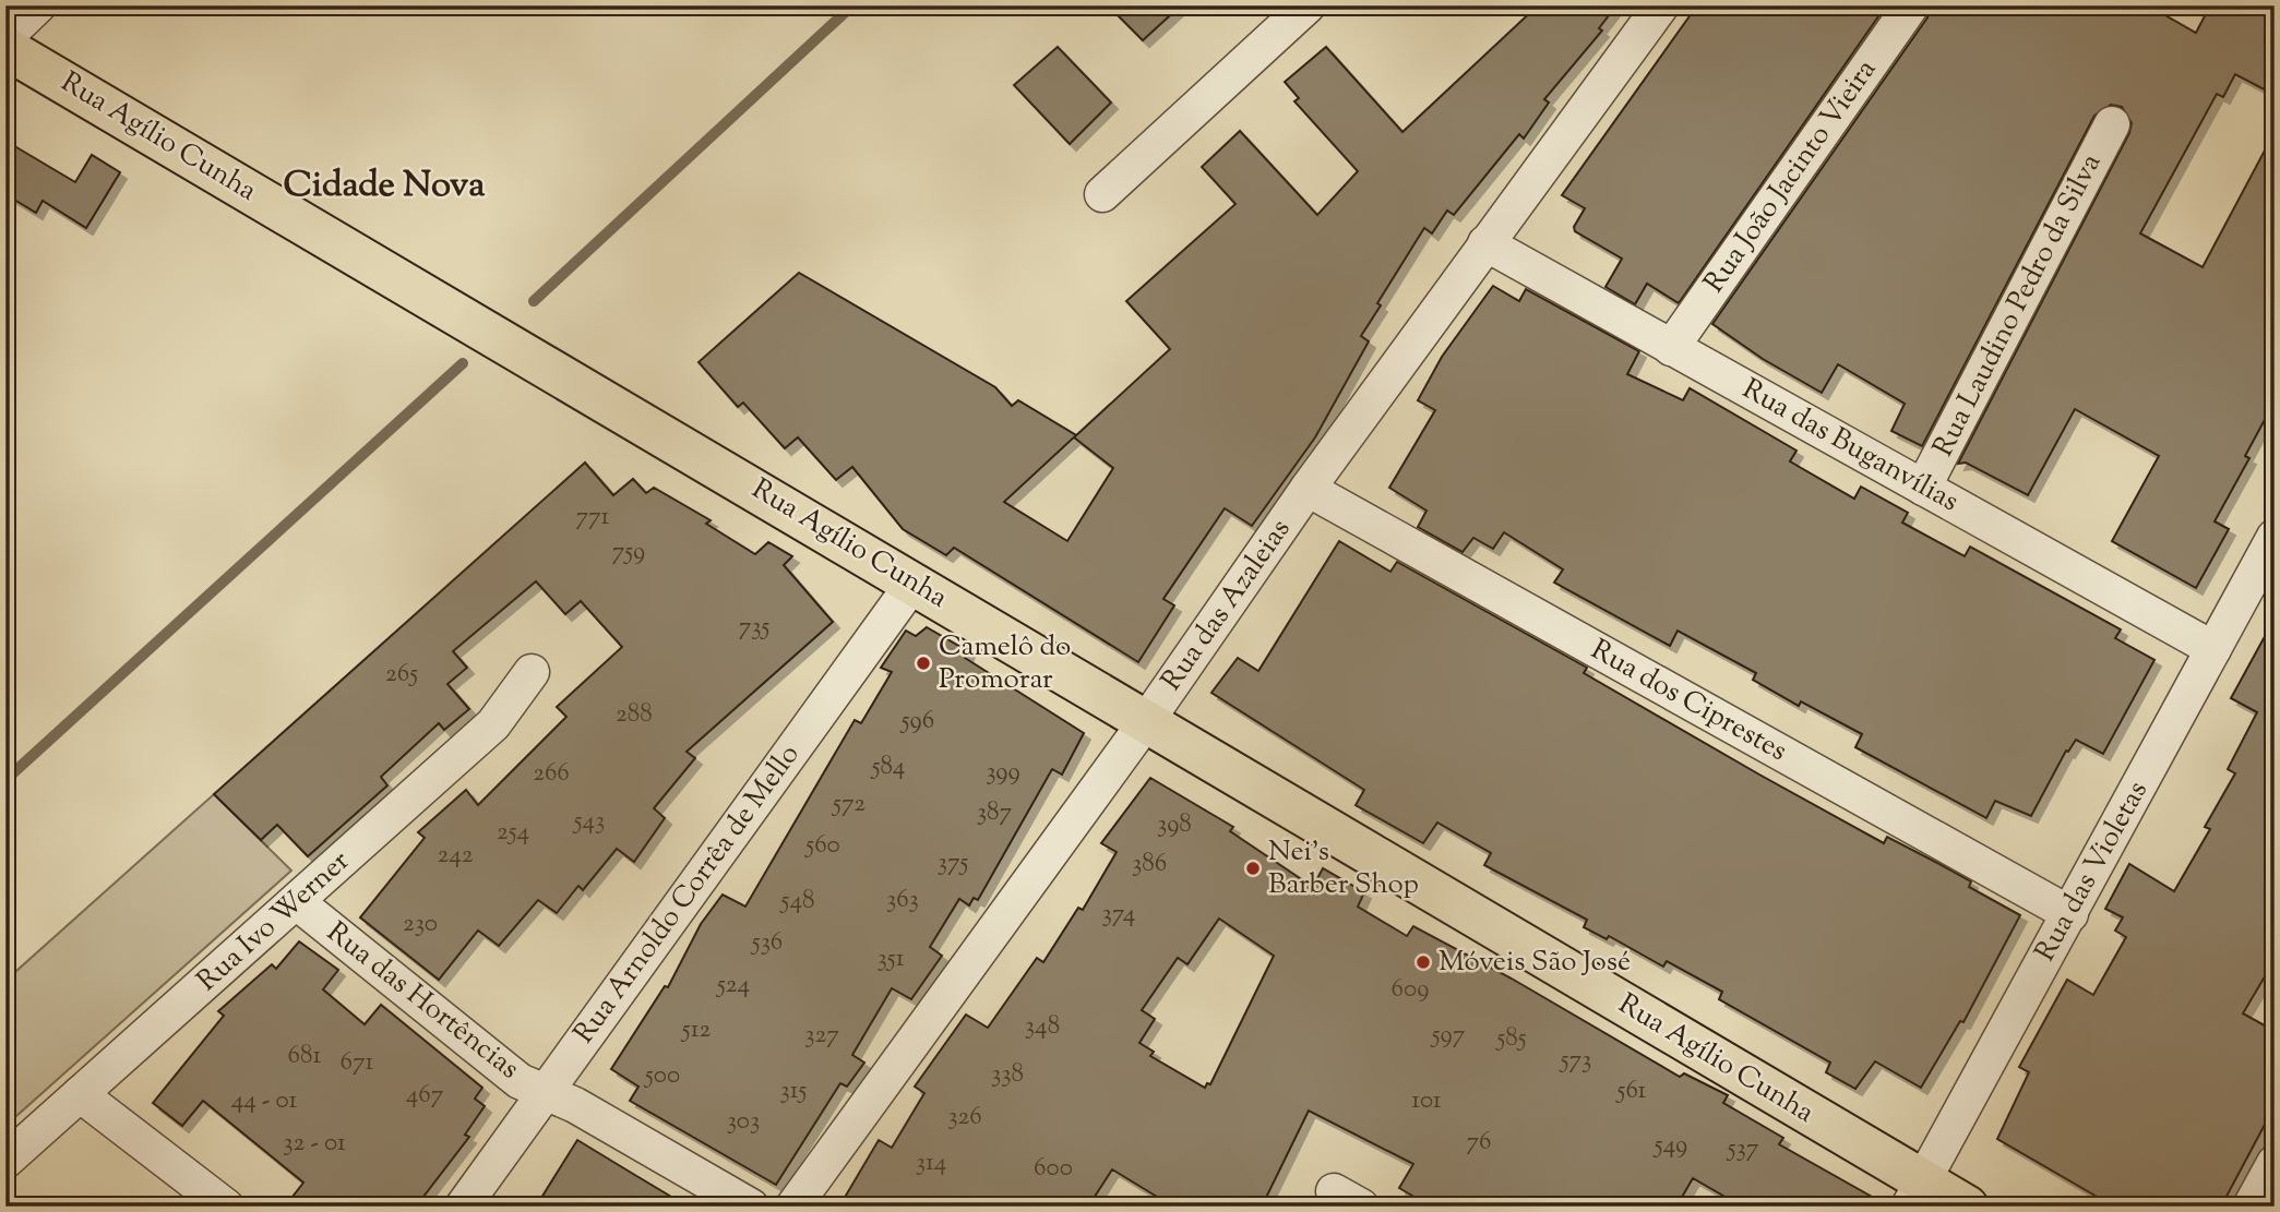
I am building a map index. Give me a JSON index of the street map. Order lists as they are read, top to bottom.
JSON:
{
  "streets": {
    "main road": ["Rua Agílio Cunha"],
    "street": [
      "Rua João Jacinto Vieira",
      "Rua Laudino Pedro da Silva",
      "Rua das Buganvílias",
      "Rua das Azaleias",
      "Rua dos Ciprestes",
      "Rua das Violetas",
      "Rua Arnoldo Corrêa de Mello",
      "Rua Ivo Werner",
      "Rua das Hortências"
    ]
  },
  "crossings": [
    ["Rua Agílio Cunha", "Rua das Azaleias"],
    ["Rua Agílio Cunha", "Rua das Violetas"],
    ["Rua Agílio Cunha", "Rua Arnoldo Corrêa de Mello"],
    ["Rua João Jacinto Vieira", "Rua das Buganvílias"],
    ["Rua Laudino Pedro da Silva", "Rua das Buganvílias"],
    ["Rua das Buganvílias", "Rua das Azaleias"],
    ["Rua das Buganvílias", "Rua das Violetas"],
    ["Rua das Azaleias", "Rua dos Ciprestes"],
    ["Rua dos Ciprestes", "Rua das Violetas"],
    ["Rua Arnoldo Corrêa de Mello", "Rua das Hortências"],
    ["Rua Ivo Werner", "Rua das Hortências"]
  ],
  "districts": ["Cidade Nova"],
  "places": ["Camelô do Promorar", "Nei's Barber Shop", "Móveis São José"],
  "house_numbers": [
    "771",
    "759",
    "735",
    "265",
    "288",
    "596",
    "584",
    "399",
    "266",
    "572",
    "387",
    "543",
    "398",
    "254",
    "560",
    "242",
    "375",
    "386",
    "363",
    "548",
    "374",
    "230",
    "536",
    "351",
    "524",
    "609",
    "348",
    "512",
    "327",
    "597",
    "585",
    "681",
    "573",
    "671",
    "338",
    "500",
    "315",
    "561",
    "467",
    "44 - 01",
    "101",
    "326",
    "303",
    "76",
    "32 - 01",
    "549",
    "537",
    "314",
    "600"
  ]
}
